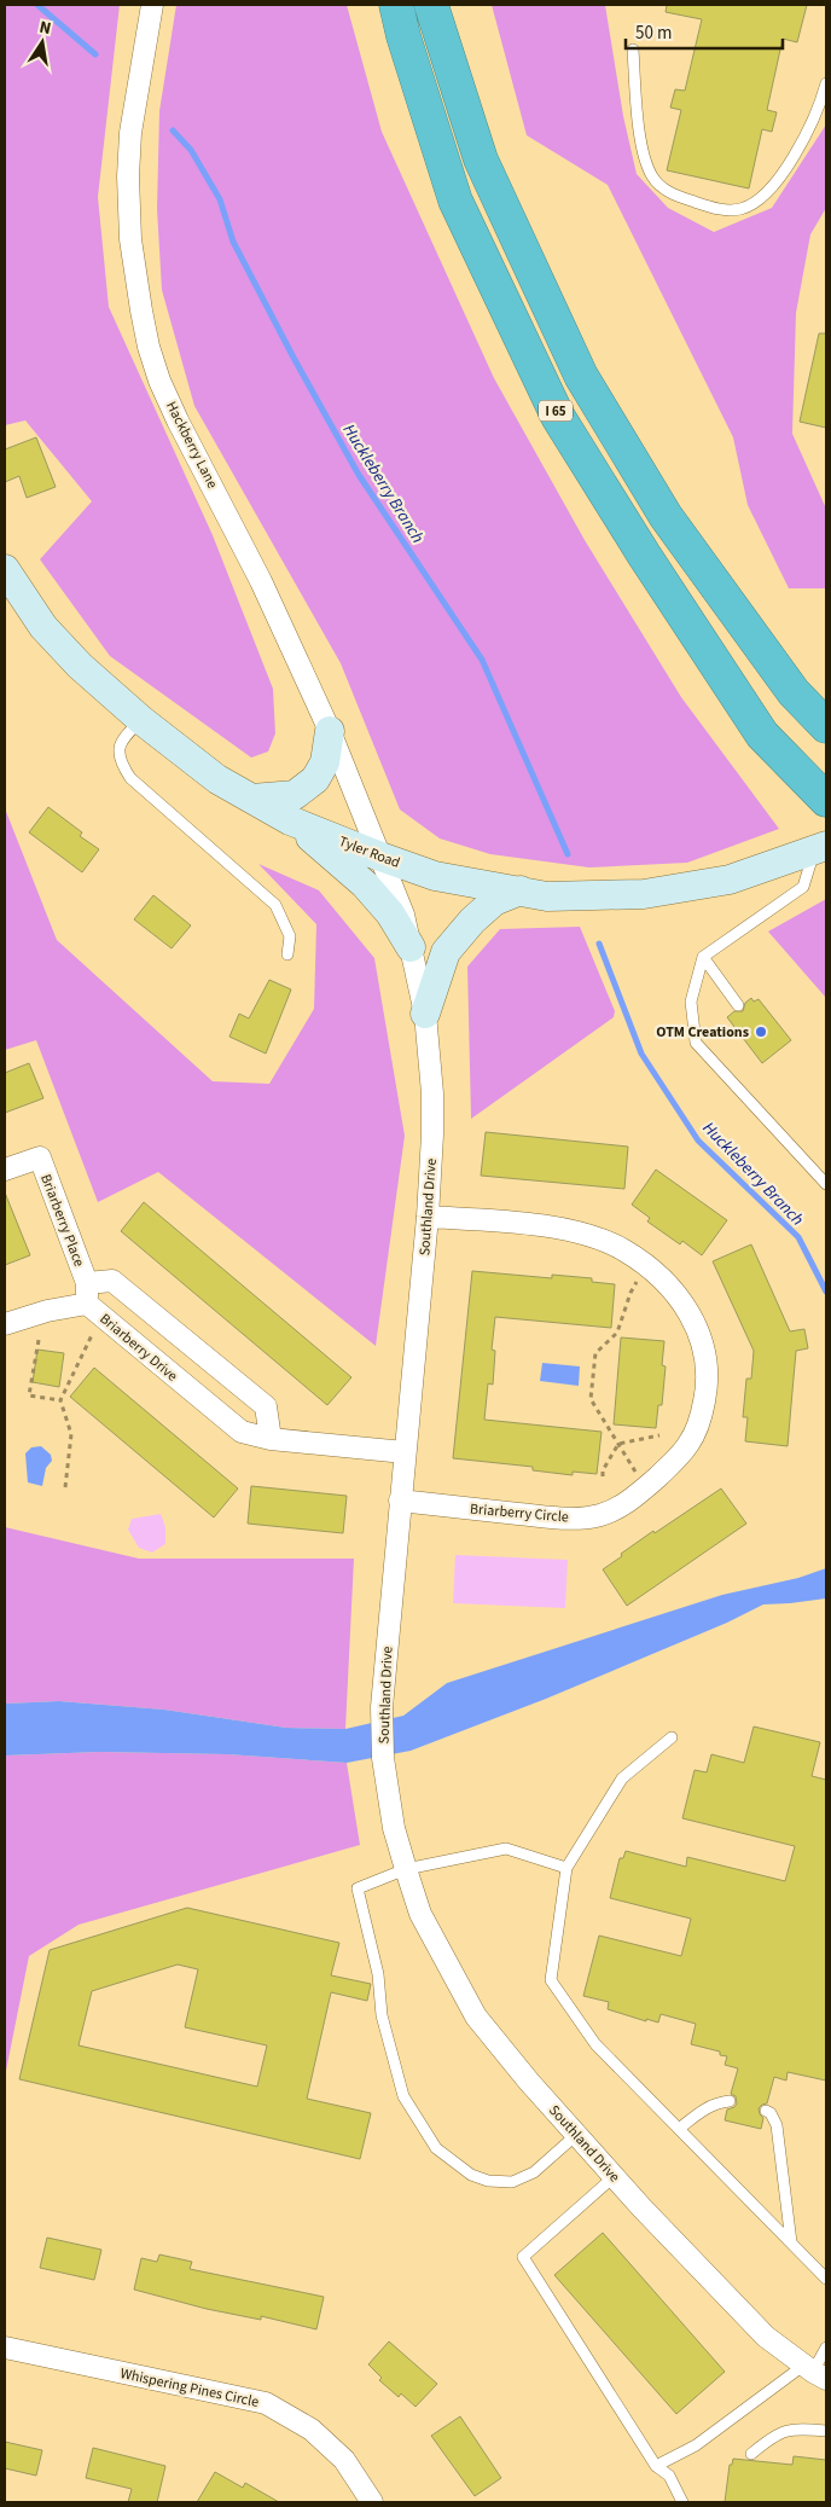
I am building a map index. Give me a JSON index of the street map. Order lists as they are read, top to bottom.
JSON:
{
  "streets": {
    "highway": ["I 65"],
    "street": [
      "Hackberry Lane",
      "Tyler Road",
      "Southland Drive",
      "Briarberry Place",
      "Briarberry Drive",
      "Briarberry Circle",
      "Whispering Pines Circle"
    ]
  },
  "crossings": [
    ["Hackberry Lane", "Tyler Road"],
    ["Hackberry Lane", "Southland Drive"],
    ["Tyler Road", "Southland Drive"],
    ["Southland Drive", "Briarberry Drive"],
    ["Southland Drive", "Briarberry Circle"],
    ["Briarberry Place", "Briarberry Drive"]
  ],
  "water": ["Huckleberry Branch"],
  "places": ["OTM Creations"],
  "scale_bar": "50 m",
  "north": "top"
}
